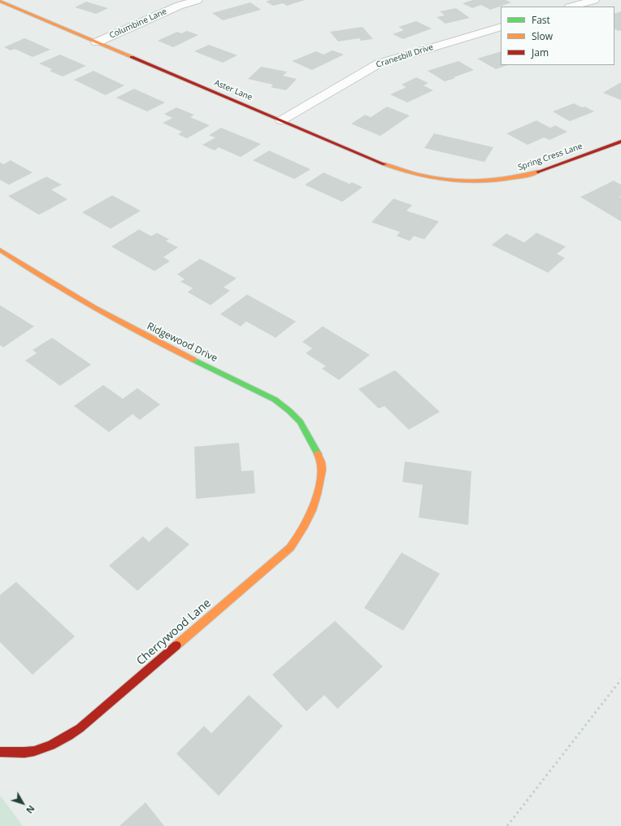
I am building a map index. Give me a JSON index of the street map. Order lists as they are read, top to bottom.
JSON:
{
  "streets": {
    "street": [
      "Columbine Lane",
      "Cranesbill Drive",
      "Aster Lane",
      "Spring Cress Lane",
      "Ridgewood Drive",
      "Cherrywood Lane"
    ]
  },
  "crossings": [
    ["Columbine Lane", "Aster Lane"],
    ["Cranesbill Drive", "Aster Lane"],
    ["Aster Lane", "Spring Cress Lane"],
    ["Ridgewood Drive", "Cherrywood Lane"]
  ],
  "legend": ["Fast", "Slow", "Jam"],
  "north": "bottom right"
}
